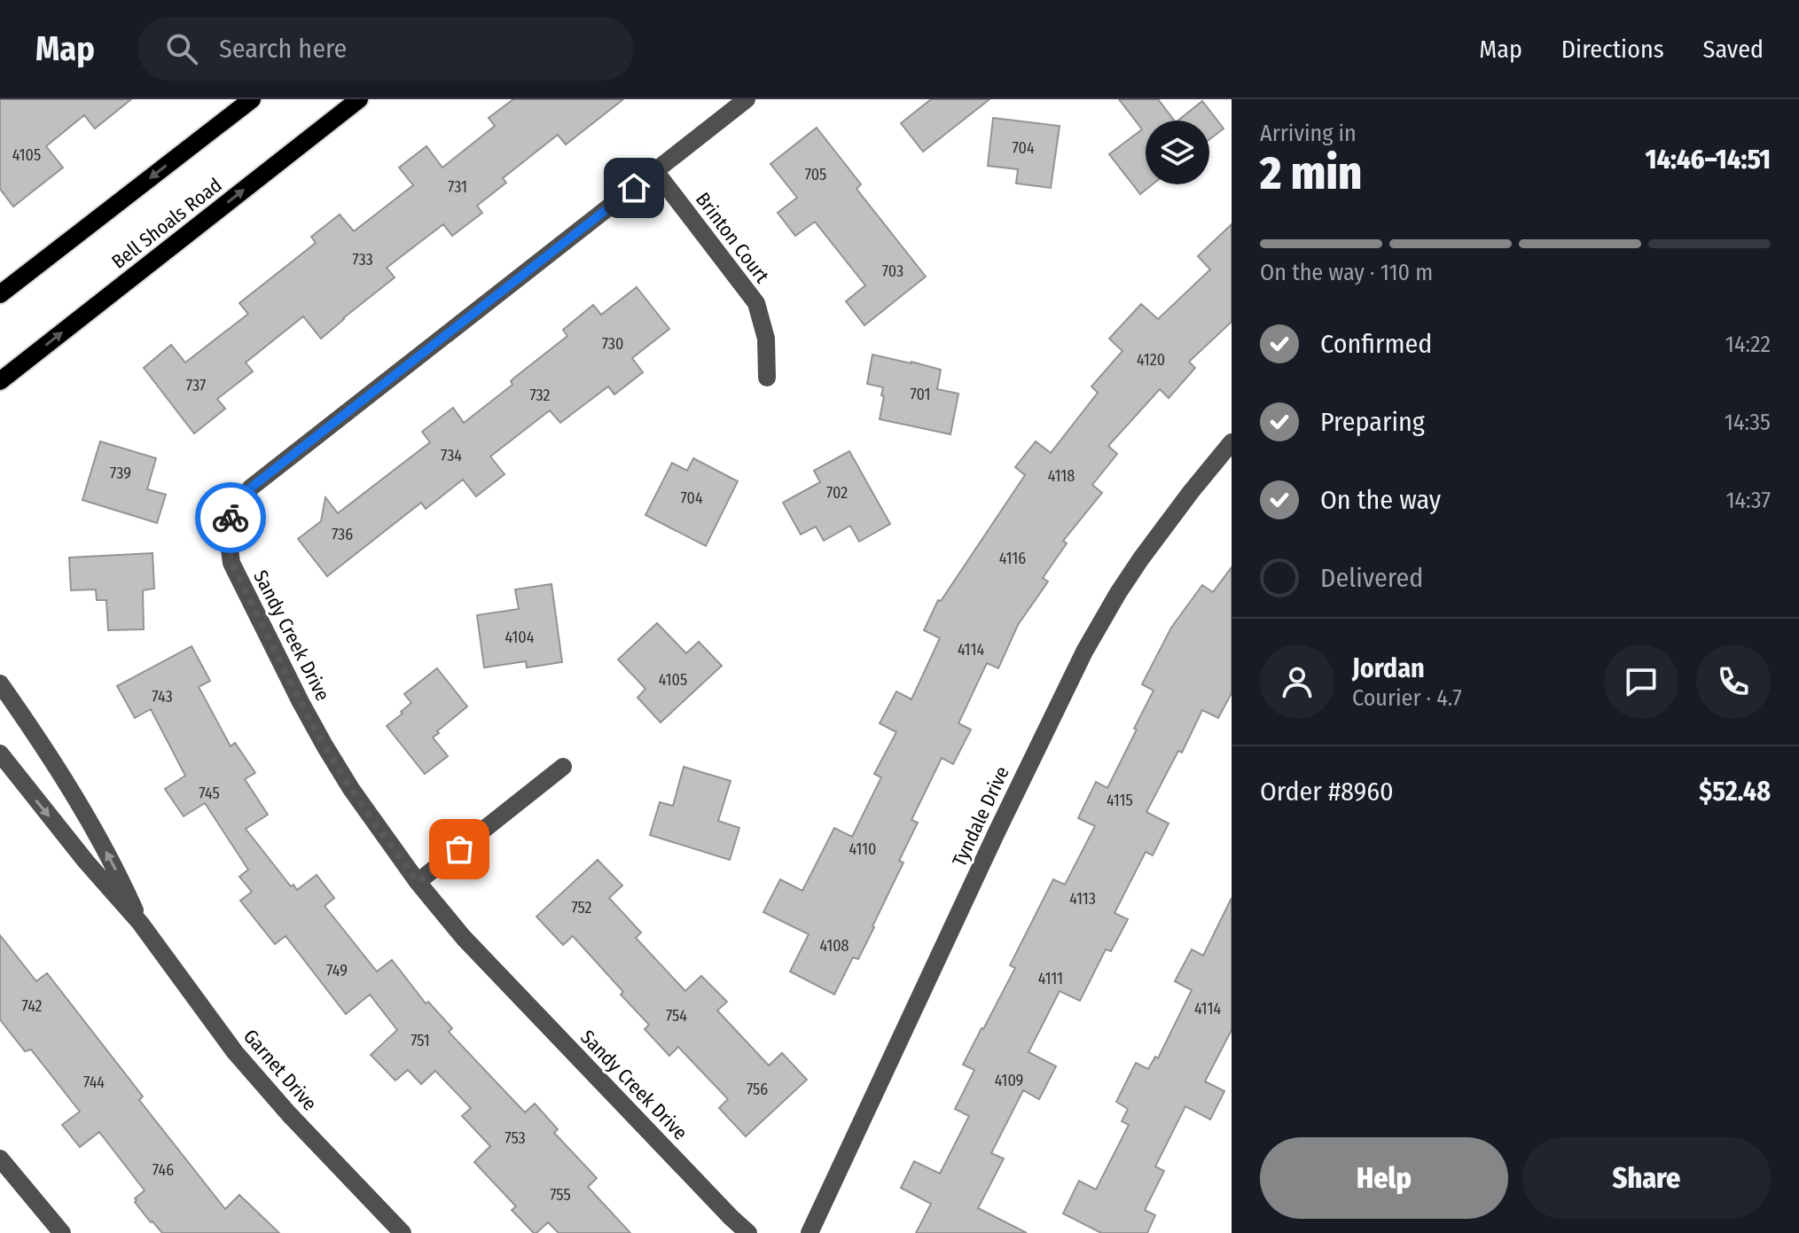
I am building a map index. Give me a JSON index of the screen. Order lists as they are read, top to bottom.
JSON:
{
  "streets": {
    "main road": ["Bell Shoals Road"],
    "street": [
      "Brinton Court",
      "Sandy Creek Drive",
      "Tyndale Drive",
      "Garnet Drive"
    ]
  },
  "crossings": [
    ["Brinton Court", "Sandy Creek Drive"]
  ],
  "house_numbers": [
    "704",
    "4105",
    "705",
    "731",
    "733",
    "703",
    "730",
    "4120",
    "737",
    "701",
    "732",
    "734",
    "739",
    "4118",
    "702",
    "704",
    "736",
    "4116",
    "4104",
    "4114",
    "4105",
    "743",
    "745",
    "4115",
    "4110",
    "4113",
    "752",
    "4108",
    "749",
    "4111",
    "742",
    "4114",
    "754",
    "751",
    "4109",
    "744",
    "756",
    "753",
    "746",
    "755"
  ],
  "page": {
    "header": "Map",
    "search": "Search here",
    "nav": ["Map", "Directions", "Saved"],
    "heading": ["2 min", "Arriving in", "14:46–14:51"],
    "panel": [
      "Jordan",
      "Courier · 4.7",
      "Order #8960",
      "$52.48"
    ],
    "bar": "On the way · 110 m",
    "list": [
      ["Confirmed", "14:22"],
      ["Preparing", "14:35"],
      ["On the way", "14:37"],
      "Delivered"
    ],
    "buttons": ["Help", "Share"]
  }
}
